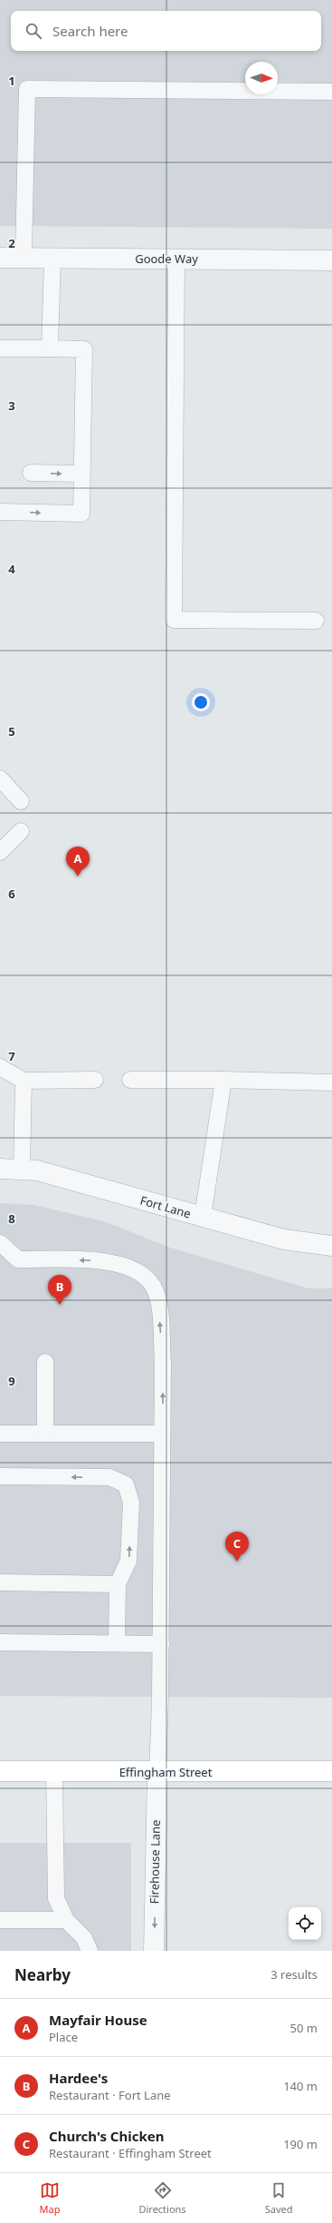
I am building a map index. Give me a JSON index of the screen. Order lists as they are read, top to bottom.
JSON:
{
  "streets": {
    "main road": ["Effingham Street"],
    "street": ["Goode Way", "Fort Lane", "Firehouse Lane"]
  },
  "crossings": [
    ["Effingham Street", "Firehouse Lane"]
  ],
  "one_way": ["Firehouse Lane"],
  "north": "right",
  "page": {
    "search": "Search here",
    "pins": ["A", "B", "C"],
    "heading": ["Nearby", "3 results"],
    "list": [
      {
        "mark": "A",
        "name": "Mayfair House",
        "note": "Place",
        "value": "50 m"
      },
      {
        "mark": "B",
        "name": "Hardee's",
        "note": "Restaurant · Fort Lane",
        "value": "140 m"
      },
      {
        "mark": "C",
        "name": "Church's Chicken",
        "note": "Restaurant · Effingham Street",
        "value": "190 m"
      }
    ],
    "nav": ["Map", "Directions", "Saved"]
  },
  "grid": {
    "rows": [
      "1",
      "2",
      "3",
      "4",
      "5",
      "6",
      "7",
      "8",
      "9"
    ]
  }
}
